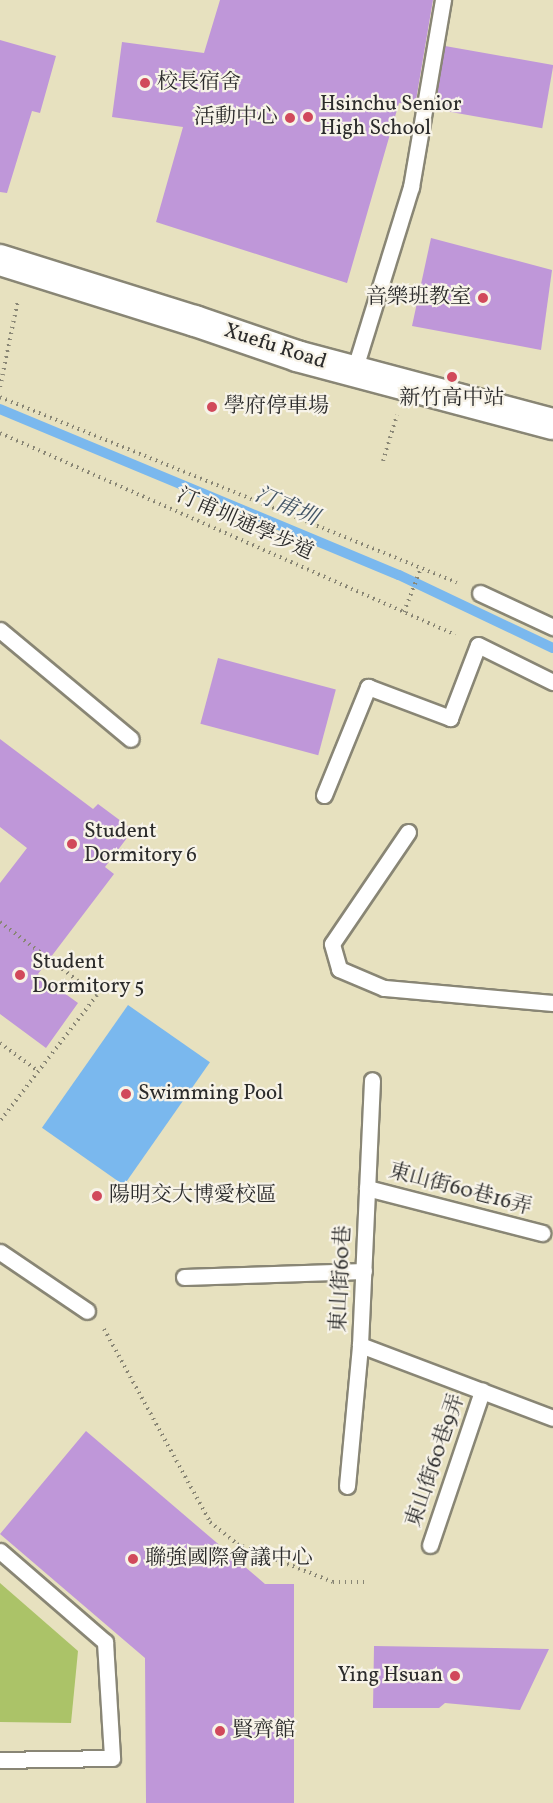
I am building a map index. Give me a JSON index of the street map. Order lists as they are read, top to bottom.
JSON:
{
  "streets": {
    "street": ["Xuefu Road"],
    "lane": ["東山街60巷16弄", "東山街60巷", "東山街60巷9弄"],
    "path": ["汀甫圳通學步道"]
  },
  "crossings": [
    ["東山街60巷16弄", "東山街60巷"],
    ["東山街60巷", "東山街60巷9弄"]
  ],
  "water": ["汀甫圳"],
  "places": [
    "校長宿舍",
    "Hsinchu Senior High School",
    "活動中心",
    "音樂班教室",
    "新竹高中站",
    "學府停車場",
    "Student Dormitory 6",
    "Student Dormitory 5",
    "Swimming Pool",
    "陽明交大博愛校區",
    "聯強國際會議中心",
    "Ying Hsuan",
    "賢齊館"
  ]
}
